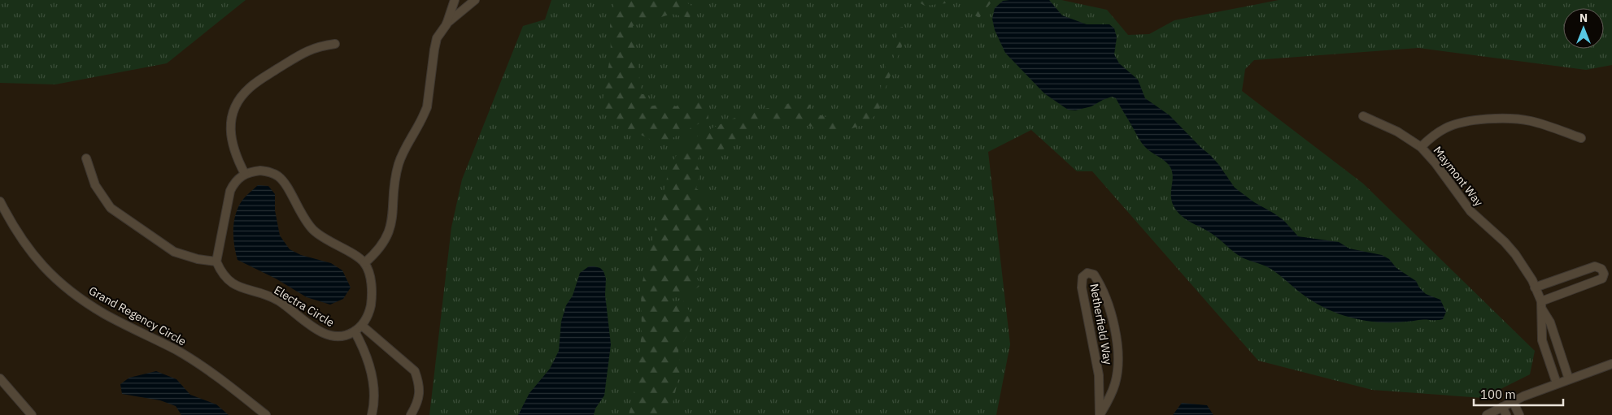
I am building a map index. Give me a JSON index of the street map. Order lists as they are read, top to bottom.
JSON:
{
  "streets": {
    "street": [
      "Maymont Way",
      "Electra Circle",
      "Grand Regency Circle",
      "Netherfield Way"
    ]
  },
  "scale_bar": "100 m",
  "north": "top"
}
